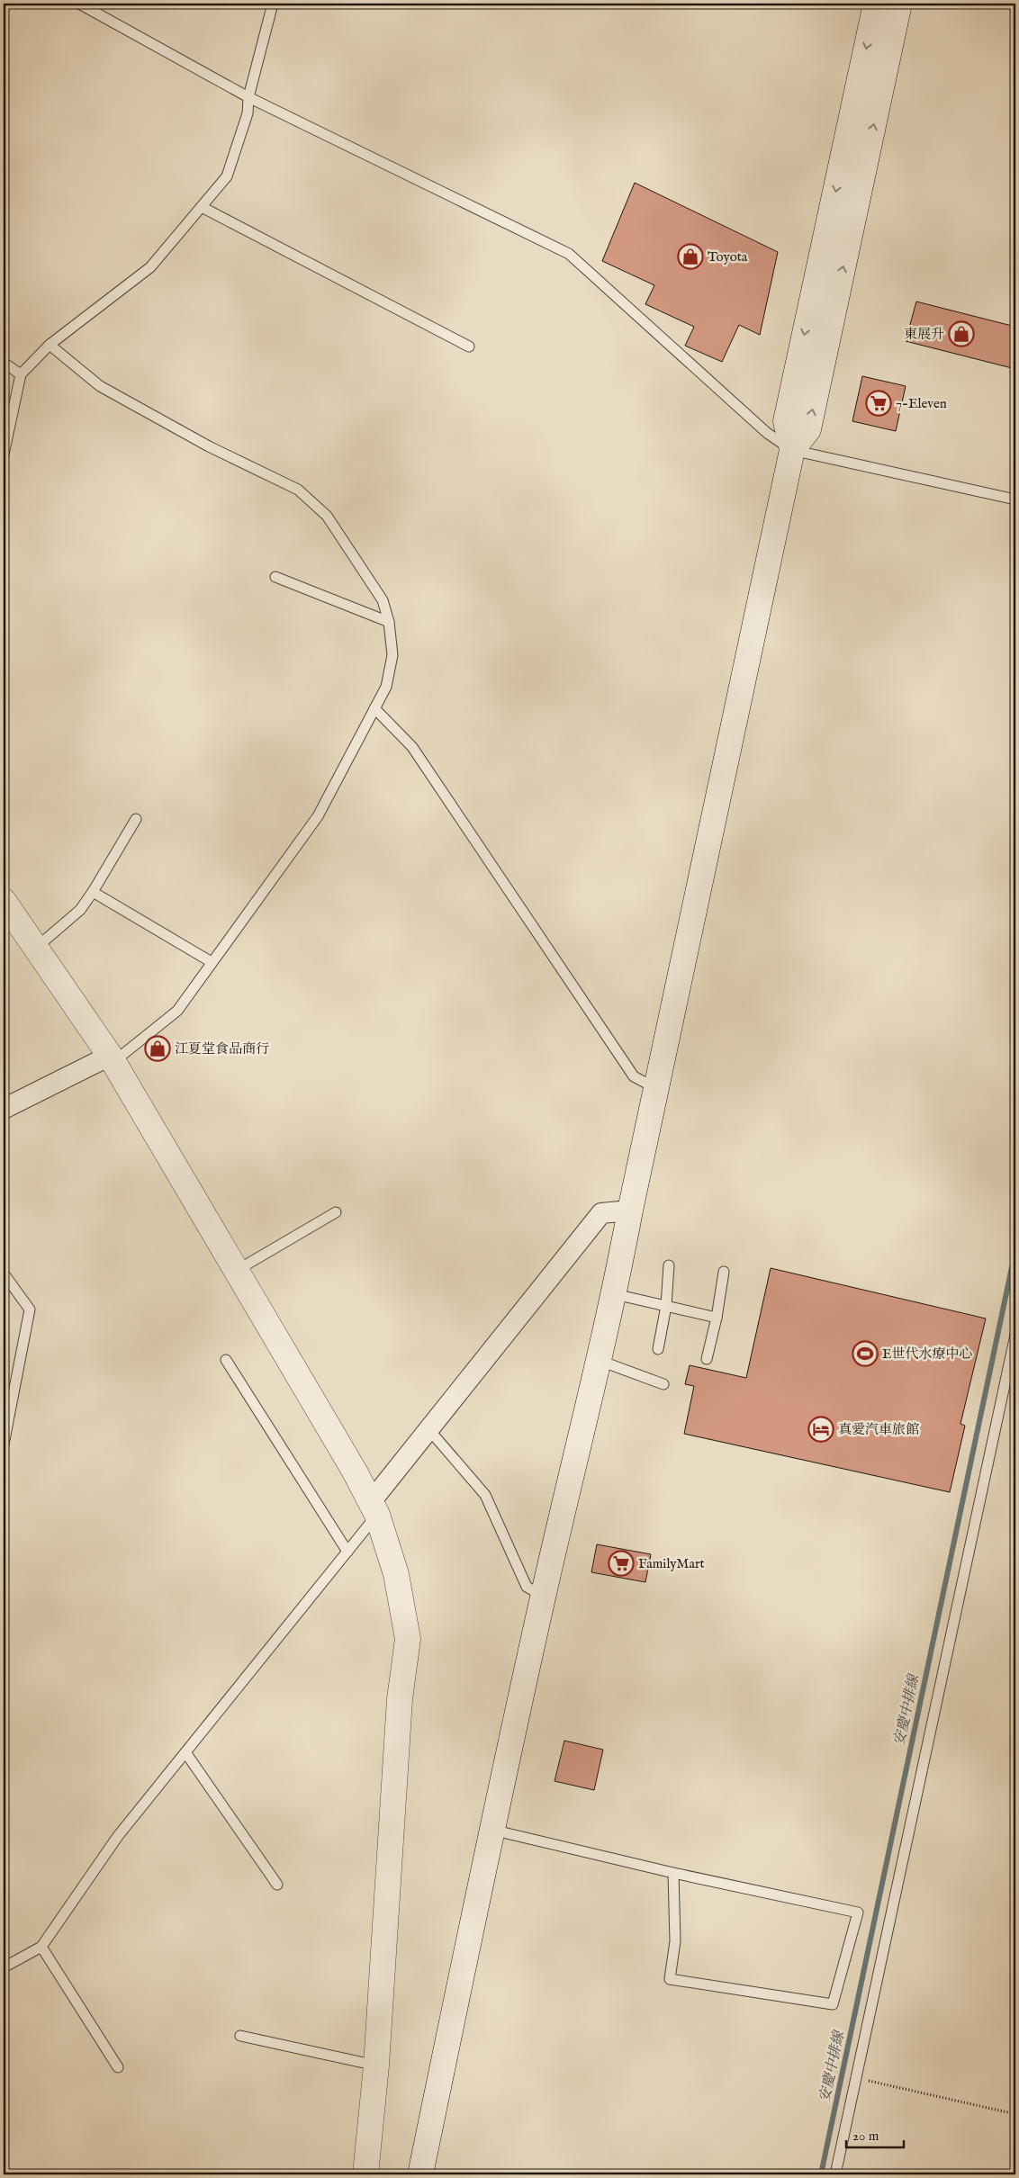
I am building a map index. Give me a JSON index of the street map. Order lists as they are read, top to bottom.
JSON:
{
  "water": ["安慶中排線"],
  "places": {
    "shop": ["Toyota", "東展升", "江夏堂食品商行"],
    "supermarket": ["7-Eleven", "FamilyMart"],
    "sports": ["E世代水療中心"],
    "hotel": ["真愛汽車旅館"]
  },
  "scale_bar": "20 m"
}
